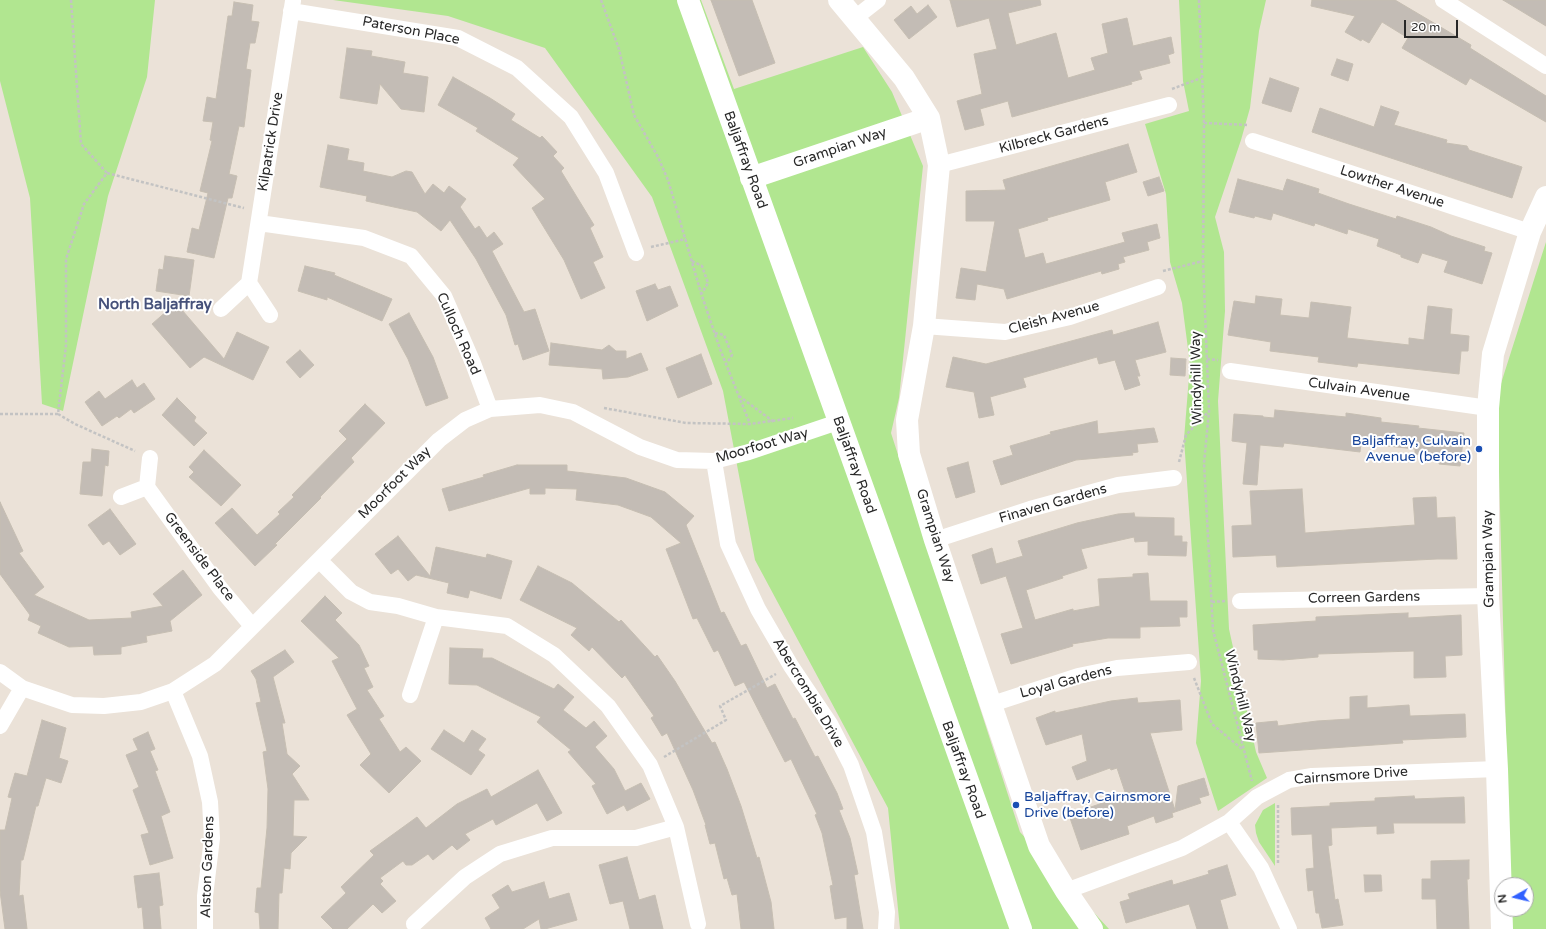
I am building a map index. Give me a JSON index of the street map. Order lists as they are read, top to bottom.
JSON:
{
  "streets": {
    "street": [
      "Paterson Place",
      "Kilbreck Gardens",
      "Kilpatrick Drive",
      "Grampian Way",
      "Baljaffray Road",
      "Lowther Avenue",
      "Cleish Avenue",
      "Culloch Road",
      "Culvain Avenue",
      "Moorfoot Way",
      "Finaven Gardens",
      "Greenside Place",
      "Correen Gardens",
      "Loyal Gardens",
      "Abercrombie Drive",
      "Cairnsmore Drive",
      "Alston Gardens"
    ],
    "path": ["Windyhill Way"]
  },
  "crossings": [
    ["Paterson Place", "Kilpatrick Drive"],
    ["Kilbreck Gardens", "Grampian Way"],
    ["Kilpatrick Drive", "Culloch Road"],
    ["Grampian Way", "Baljaffray Road"],
    ["Grampian Way", "Lowther Avenue"],
    ["Grampian Way", "Cleish Avenue"],
    ["Grampian Way", "Culvain Avenue"],
    ["Grampian Way", "Finaven Gardens"],
    ["Grampian Way", "Correen Gardens"],
    ["Grampian Way", "Loyal Gardens"],
    ["Grampian Way", "Cairnsmore Drive"],
    ["Baljaffray Road", "Moorfoot Way"],
    ["Culloch Road", "Moorfoot Way"],
    ["Windyhill Way", "Cairnsmore Drive"],
    ["Moorfoot Way", "Greenside Place"],
    ["Moorfoot Way", "Abercrombie Drive"],
    ["Moorfoot Way", "Alston Gardens"]
  ],
  "districts": ["North Baljaffray"],
  "places": ["Baljaffray, Culvain Avenue (before)", "Baljaffray, Cairnsmore Drive (before)"],
  "scale_bar": "20 m",
  "north": "left"
}
